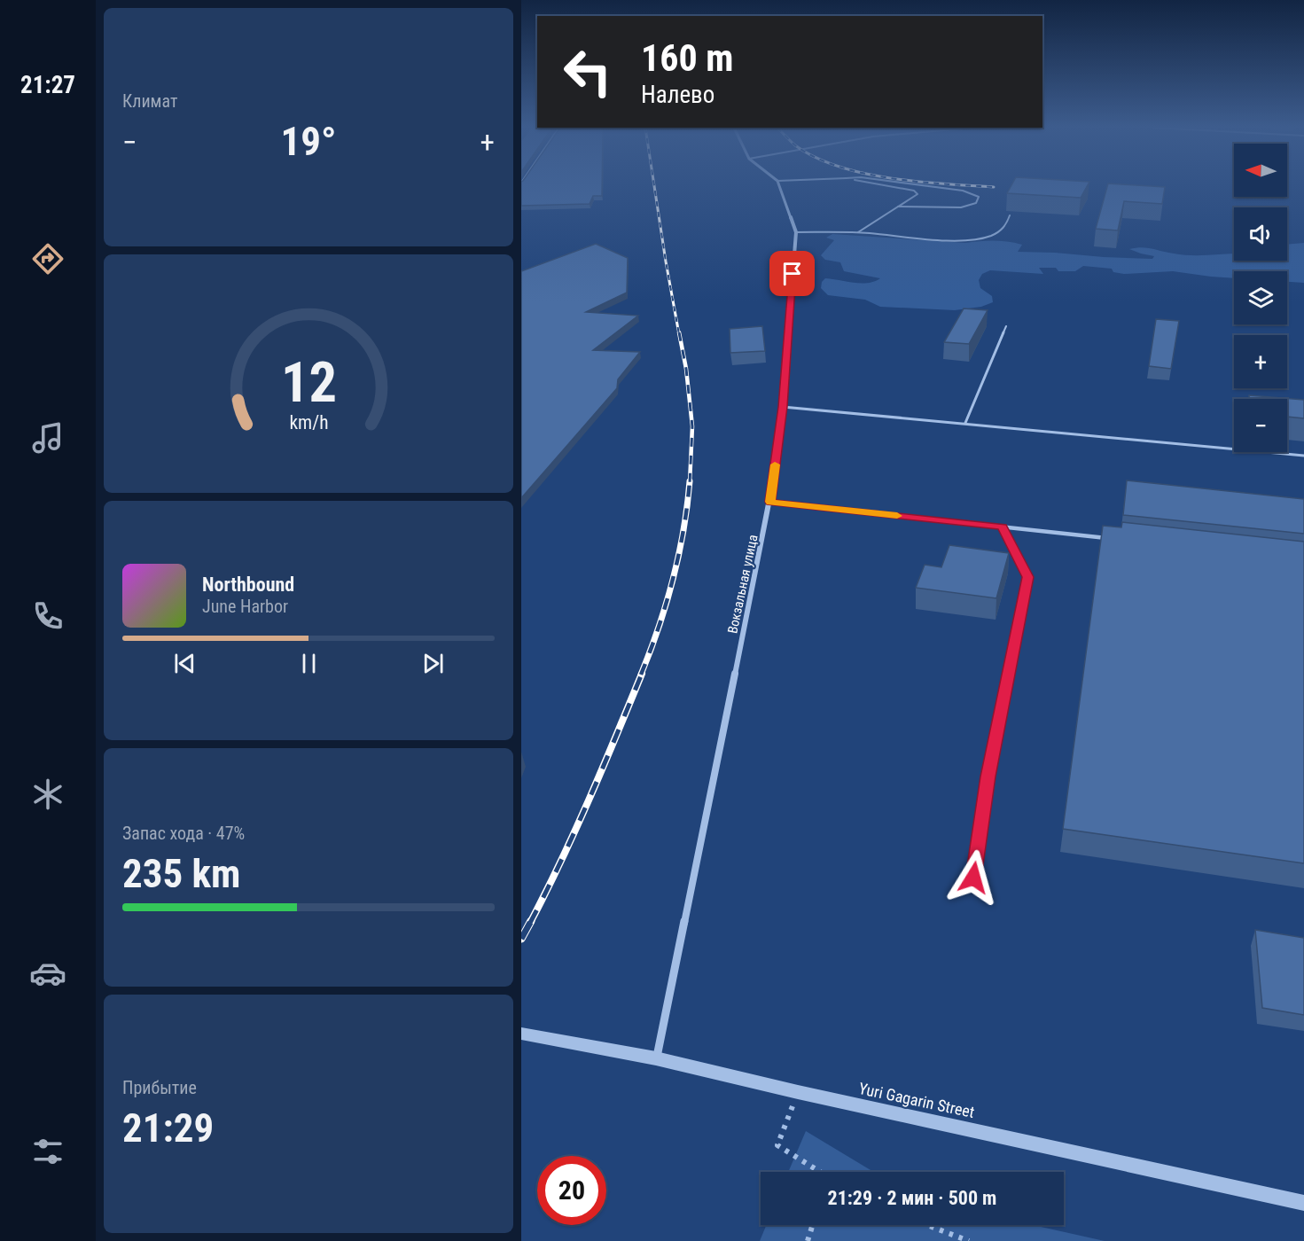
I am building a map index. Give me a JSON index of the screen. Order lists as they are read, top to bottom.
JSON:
{
  "streets": {
    "street": ["Вокзальная улица", "Yuri Gagarin Street"]
  },
  "crossings": [
    ["Вокзальная улица", "Yuri Gagarin Street"]
  ],
  "north": "left",
  "page": {
    "tabs": "21:27",
    "tile": [
      "Климат",
      ["Запас хода · 47%", "235 km"],
      ["Прибытие", "21:29"]
    ],
    "turn": ["160 m", "Налево"],
    "heat": ["−", "19°", "+"],
    "map_buttons": ["+", "−"],
    "song": ["Northbound", "June Harbor"],
    "limit": "20",
    "trip": "21:29 · 2 мин · 500 m",
    "gauge": ["12", "km/h"]
  }
}
